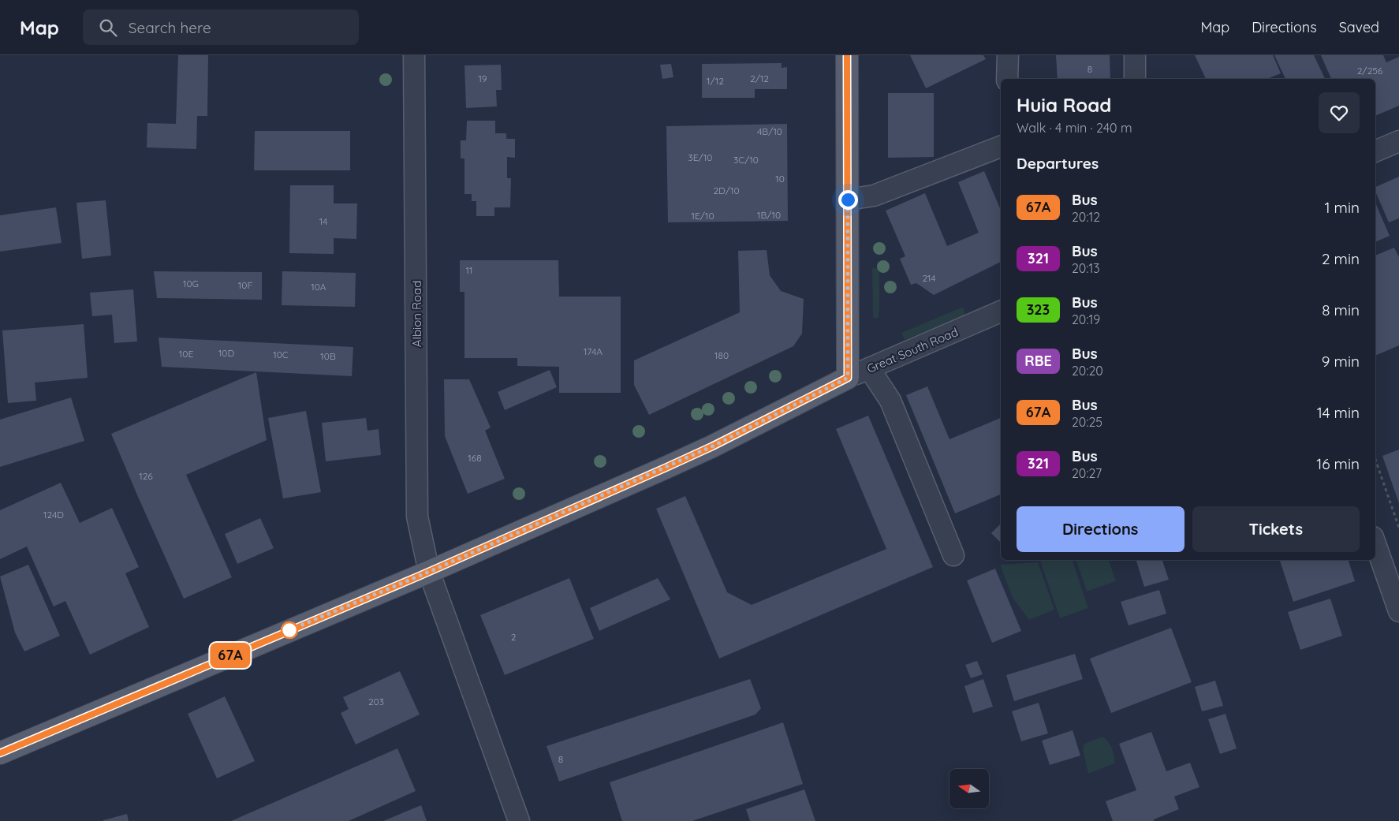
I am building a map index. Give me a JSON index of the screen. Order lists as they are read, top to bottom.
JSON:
{
  "streets": {
    "main road": ["Great South Road"],
    "street": ["Albion Road"]
  },
  "crossings": [
    ["Albion Road", "Great South Road"]
  ],
  "lines": ["bus line 67A"],
  "house_numbers": [
    "8",
    "2/256",
    "19",
    "2/12",
    "1/12",
    "4B/10",
    "3E/10",
    "3C/10",
    "10",
    "2D/10",
    "1B/10",
    "1E/10",
    "14",
    "11",
    "214",
    "10G",
    "10F",
    "10A",
    "174A",
    "10D",
    "10E",
    "10C",
    "180",
    "10B",
    "168",
    "126",
    "124D",
    "2",
    "203",
    "8"
  ],
  "north": "left",
  "page": {
    "header": "Map",
    "search": "Search here",
    "nav": ["Map", "Directions", "Saved"],
    "on_map": "67A",
    "heading": [
      ["Huia Road", "Walk · 4 min · 240 m"],
      "Departures"
    ],
    "list": [
      {
        "mark": "67A",
        "name": "Bus",
        "note": "20:12",
        "value": "1 min"
      },
      {
        "mark": "321",
        "name": "Bus",
        "note": "20:13",
        "value": "2 min"
      },
      {
        "mark": "323",
        "name": "Bus",
        "note": "20:19",
        "value": "8 min"
      },
      {
        "mark": "RBE",
        "name": "Bus",
        "note": "20:20",
        "value": "9 min"
      },
      {
        "mark": "67A",
        "name": "Bus",
        "note": "20:25",
        "value": "14 min"
      },
      {
        "mark": "321",
        "name": "Bus",
        "note": "20:27",
        "value": "16 min"
      }
    ],
    "buttons": ["Directions", "Tickets"]
  }
}
